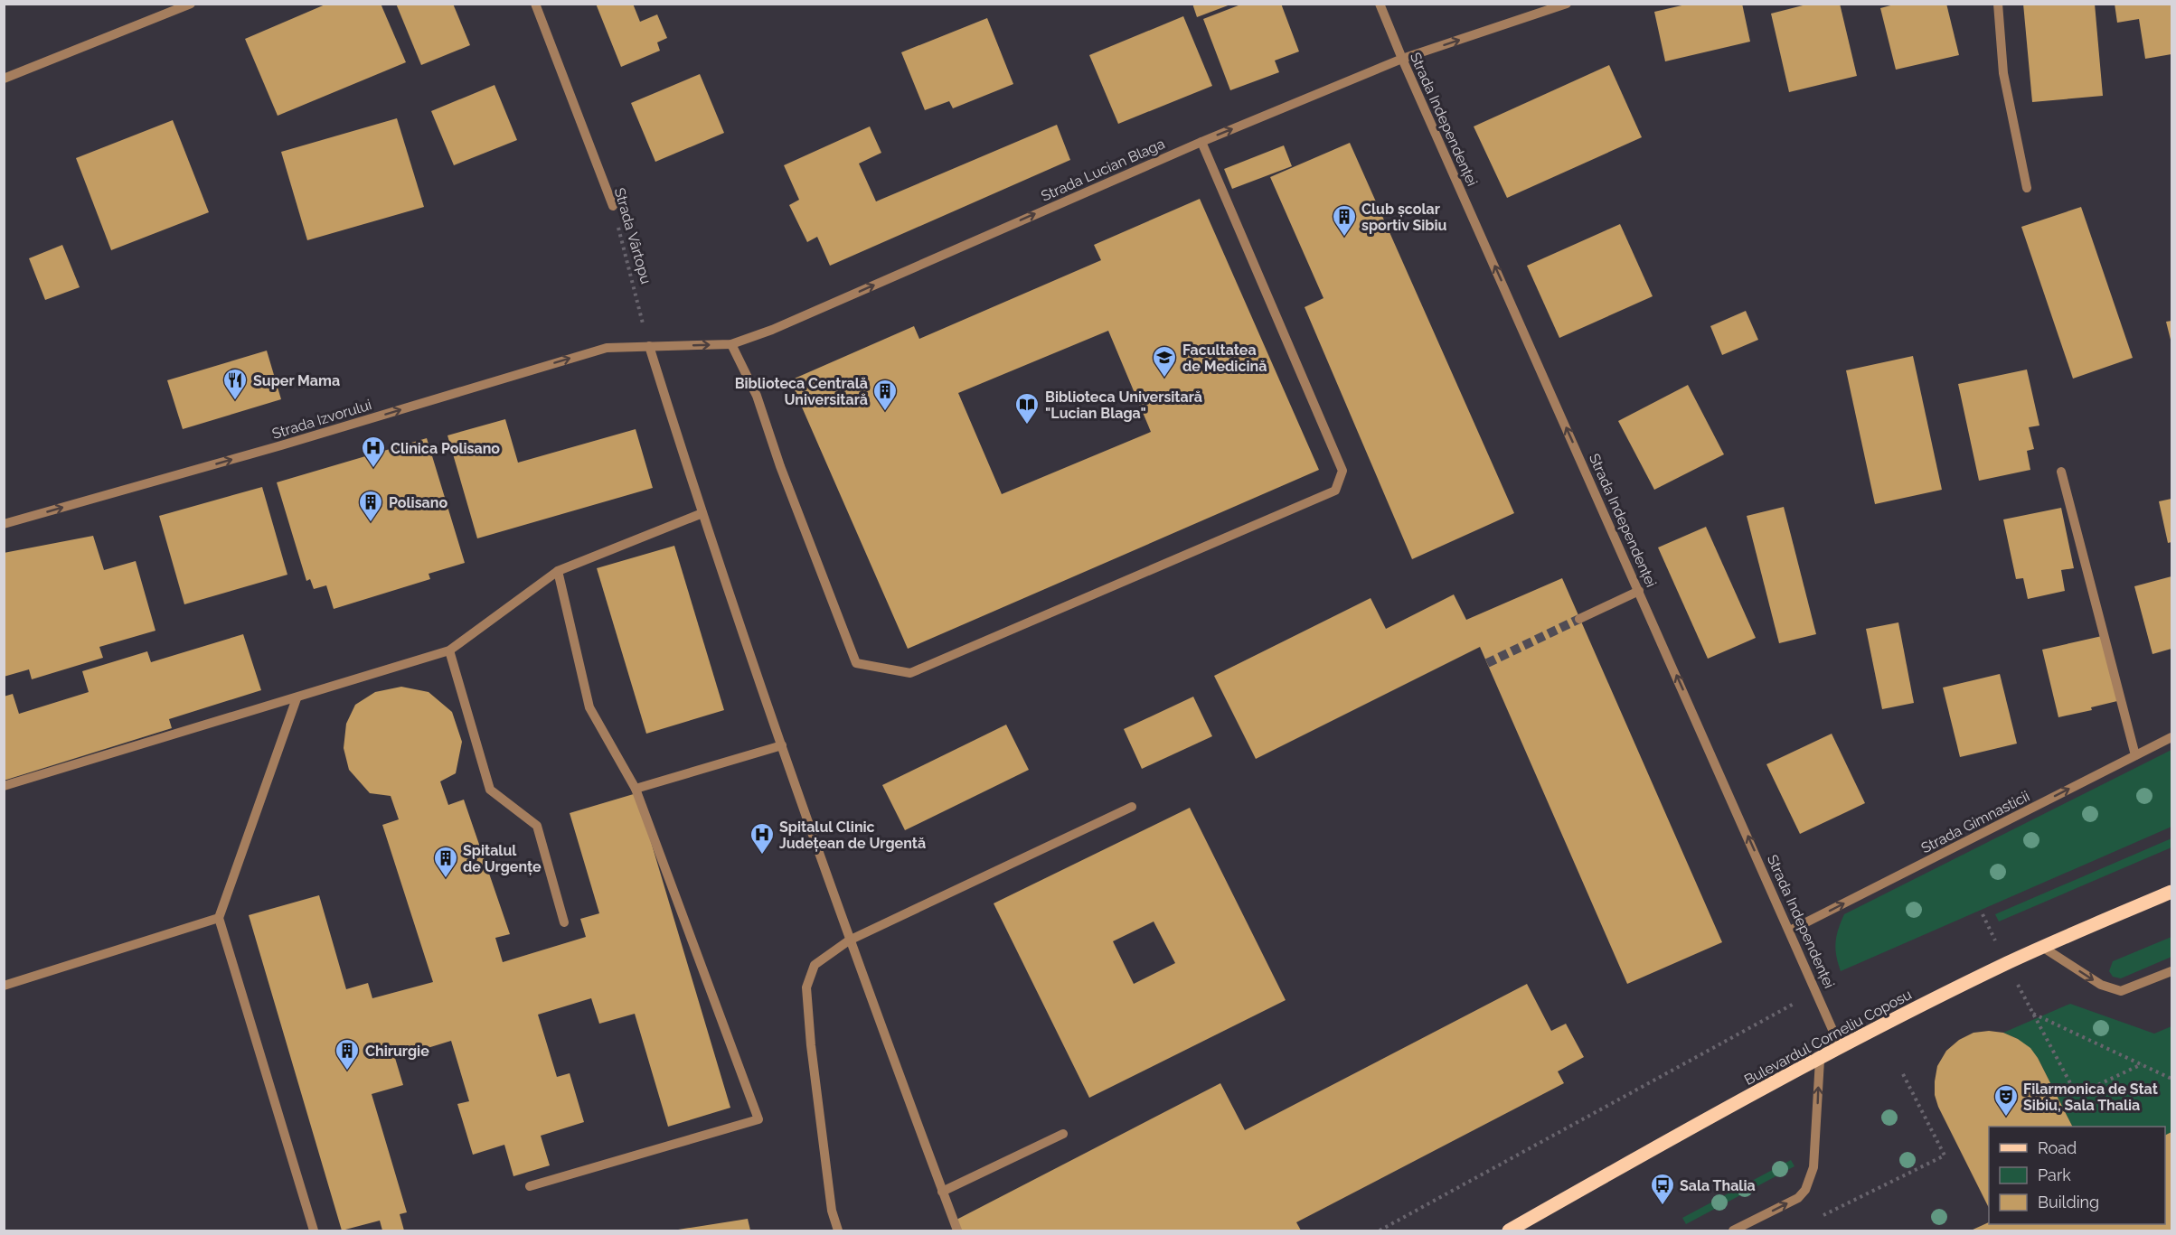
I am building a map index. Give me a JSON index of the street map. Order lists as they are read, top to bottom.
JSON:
{
  "streets": {
    "main road": ["Bulevardul Corneliu Coposu"],
    "street": [
      "Strada Independenței",
      "Strada Lucian Blaga",
      "Strada Vârtopu",
      "Strada Izvorului",
      "Strada Gimnasticii"
    ]
  },
  "crossings": [
    ["Strada Independenței", "Strada Lucian Blaga"],
    ["Strada Independenței", "Strada Gimnasticii"],
    ["Strada Independenței", "Bulevardul Corneliu Coposu"],
    ["Strada Lucian Blaga", "Strada Vârtopu"],
    ["Strada Lucian Blaga", "Strada Izvorului"],
    ["Strada Vârtopu", "Strada Izvorului"]
  ],
  "one_way": [
    "Strada Independenței",
    "Strada Lucian Blaga",
    "Strada Izvorului",
    "Strada Gimnasticii"
  ],
  "places": {
    "building": [
      "Club școlar sportiv Sibiu",
      "Biblioteca Centrală Universitară",
      "Polisano",
      "Spitalul de Urgențe",
      "Chirurgie"
    ],
    "school or university": ["Facultatea de Medicină"],
    "restaurant": ["Super Mama"],
    "library": ["Biblioteca Universitară \"Lucian Blaga\""],
    "hospital": ["Clinica Polisano", "Spitalul Clinic Județean de Urgentă"],
    "theatre": ["Filarmonica de Stat Sibiu, Sala Thalia"],
    "bus stop": ["Sala Thalia"]
  },
  "legend": ["Road", "Park", "Building"]
}
